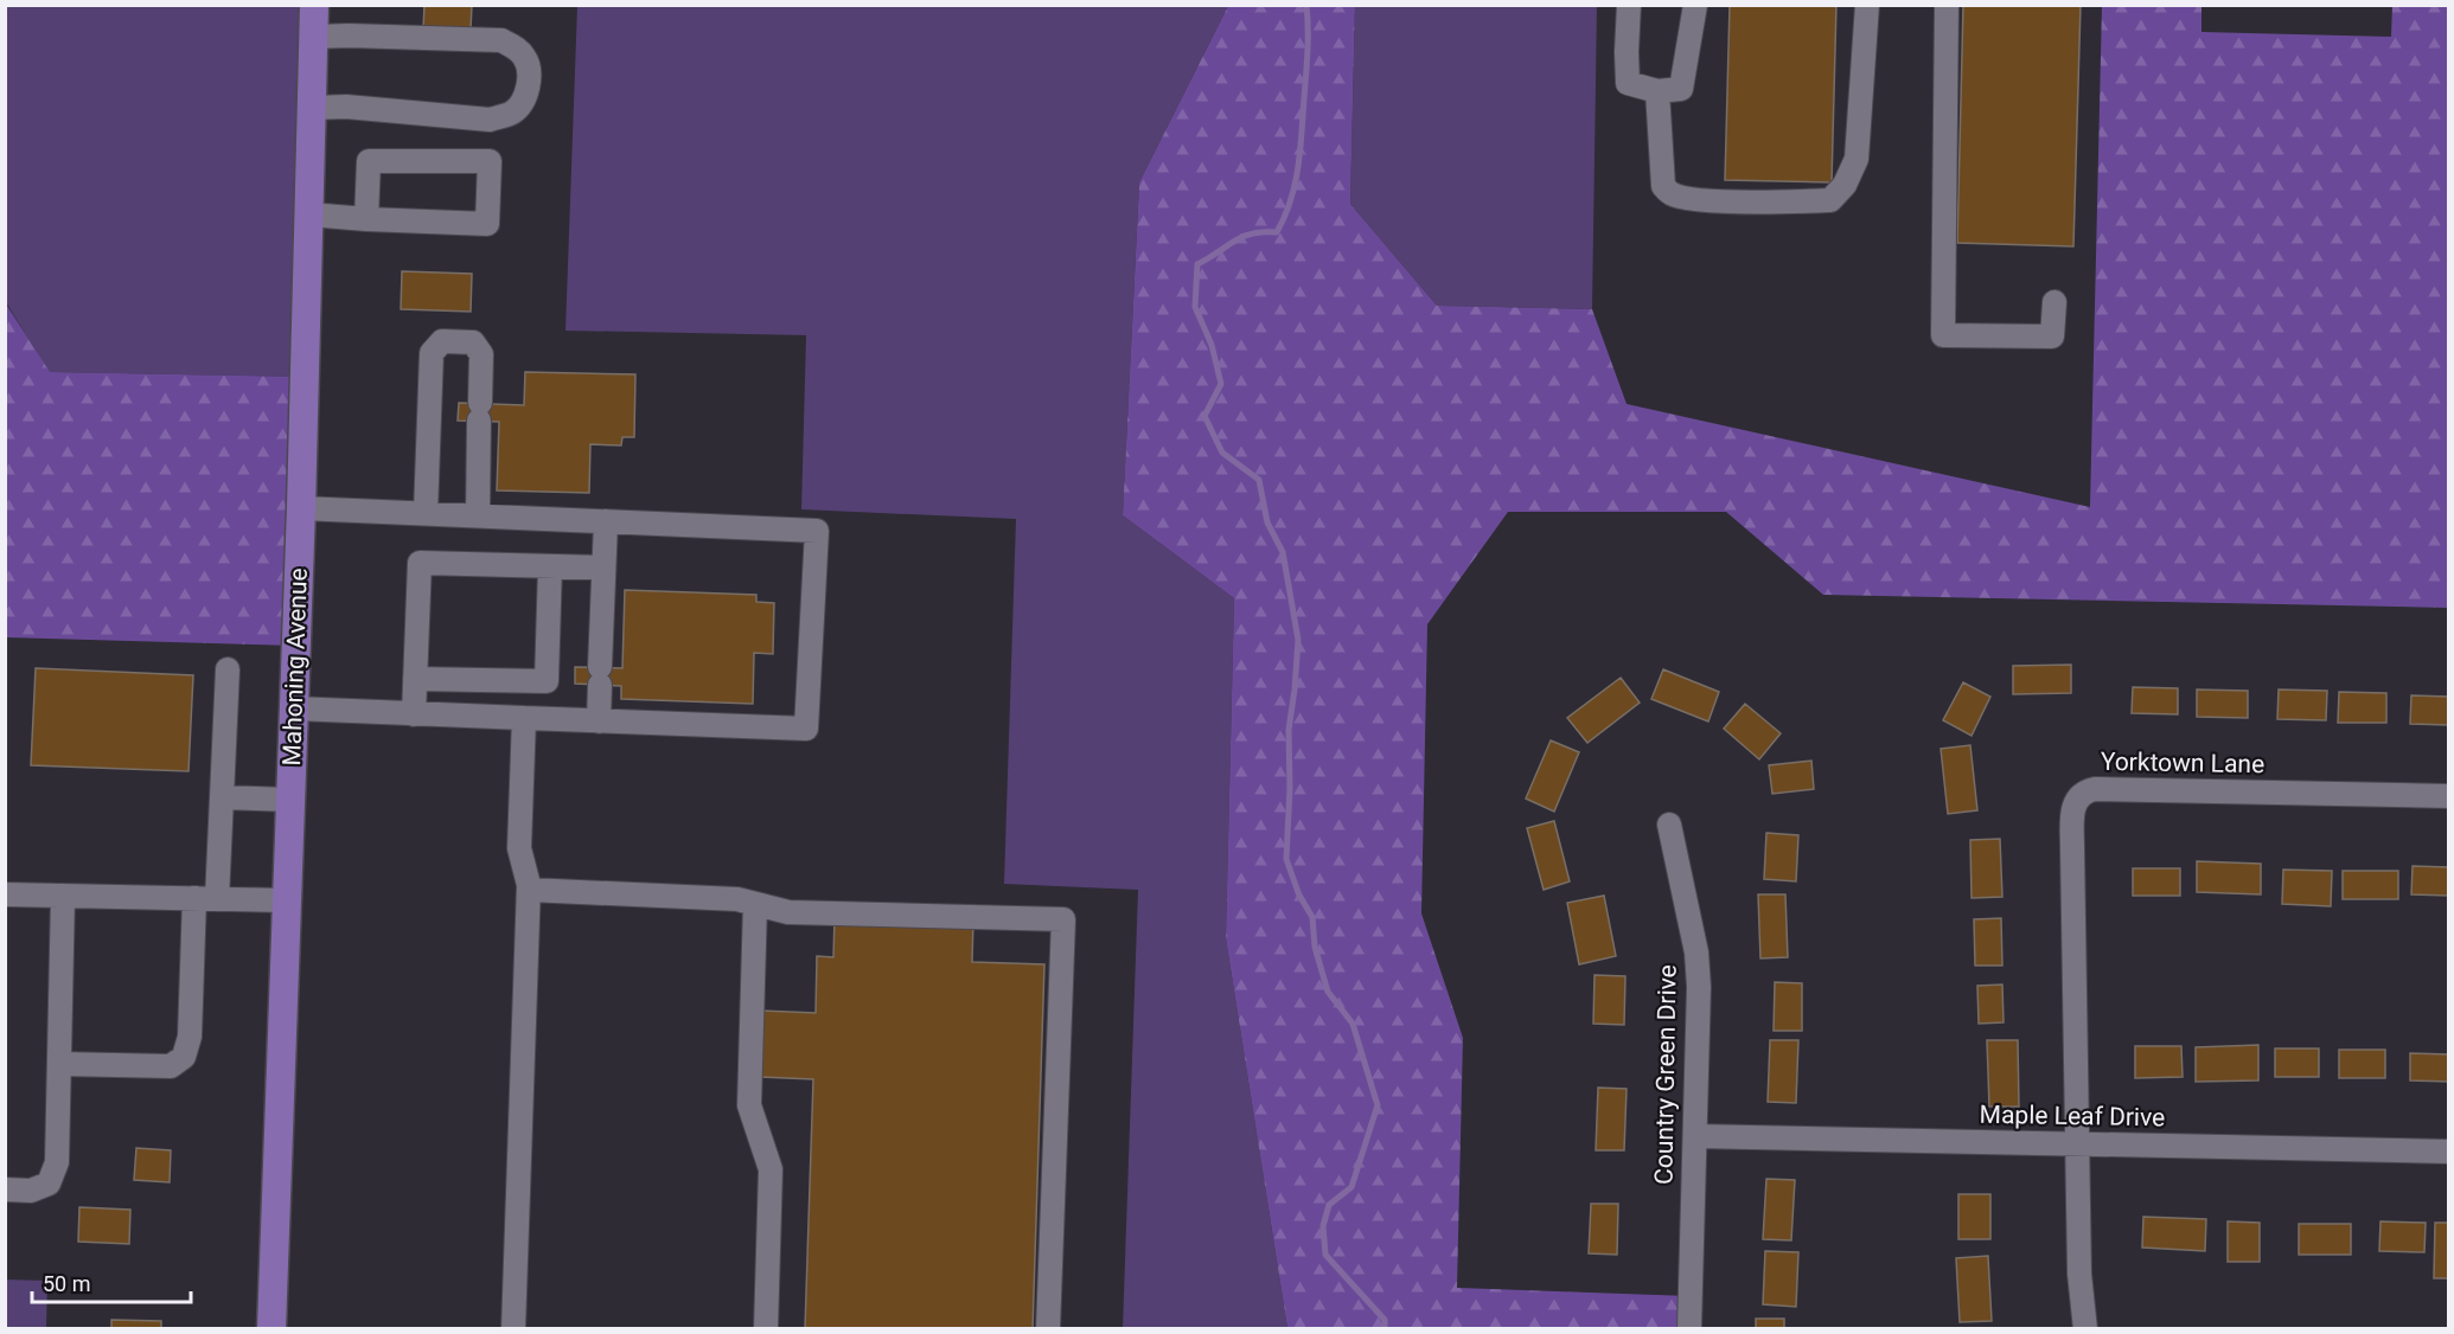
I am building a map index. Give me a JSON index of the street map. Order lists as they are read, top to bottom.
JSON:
{
  "streets": {
    "main road": ["Mahoning Avenue"],
    "street": ["Yorktown Lane", "Country Green Drive", "Maple Leaf Drive"]
  },
  "crossings": [
    ["Yorktown Lane", "Maple Leaf Drive"],
    ["Country Green Drive", "Maple Leaf Drive"]
  ],
  "scale_bar": "50 m"
}
